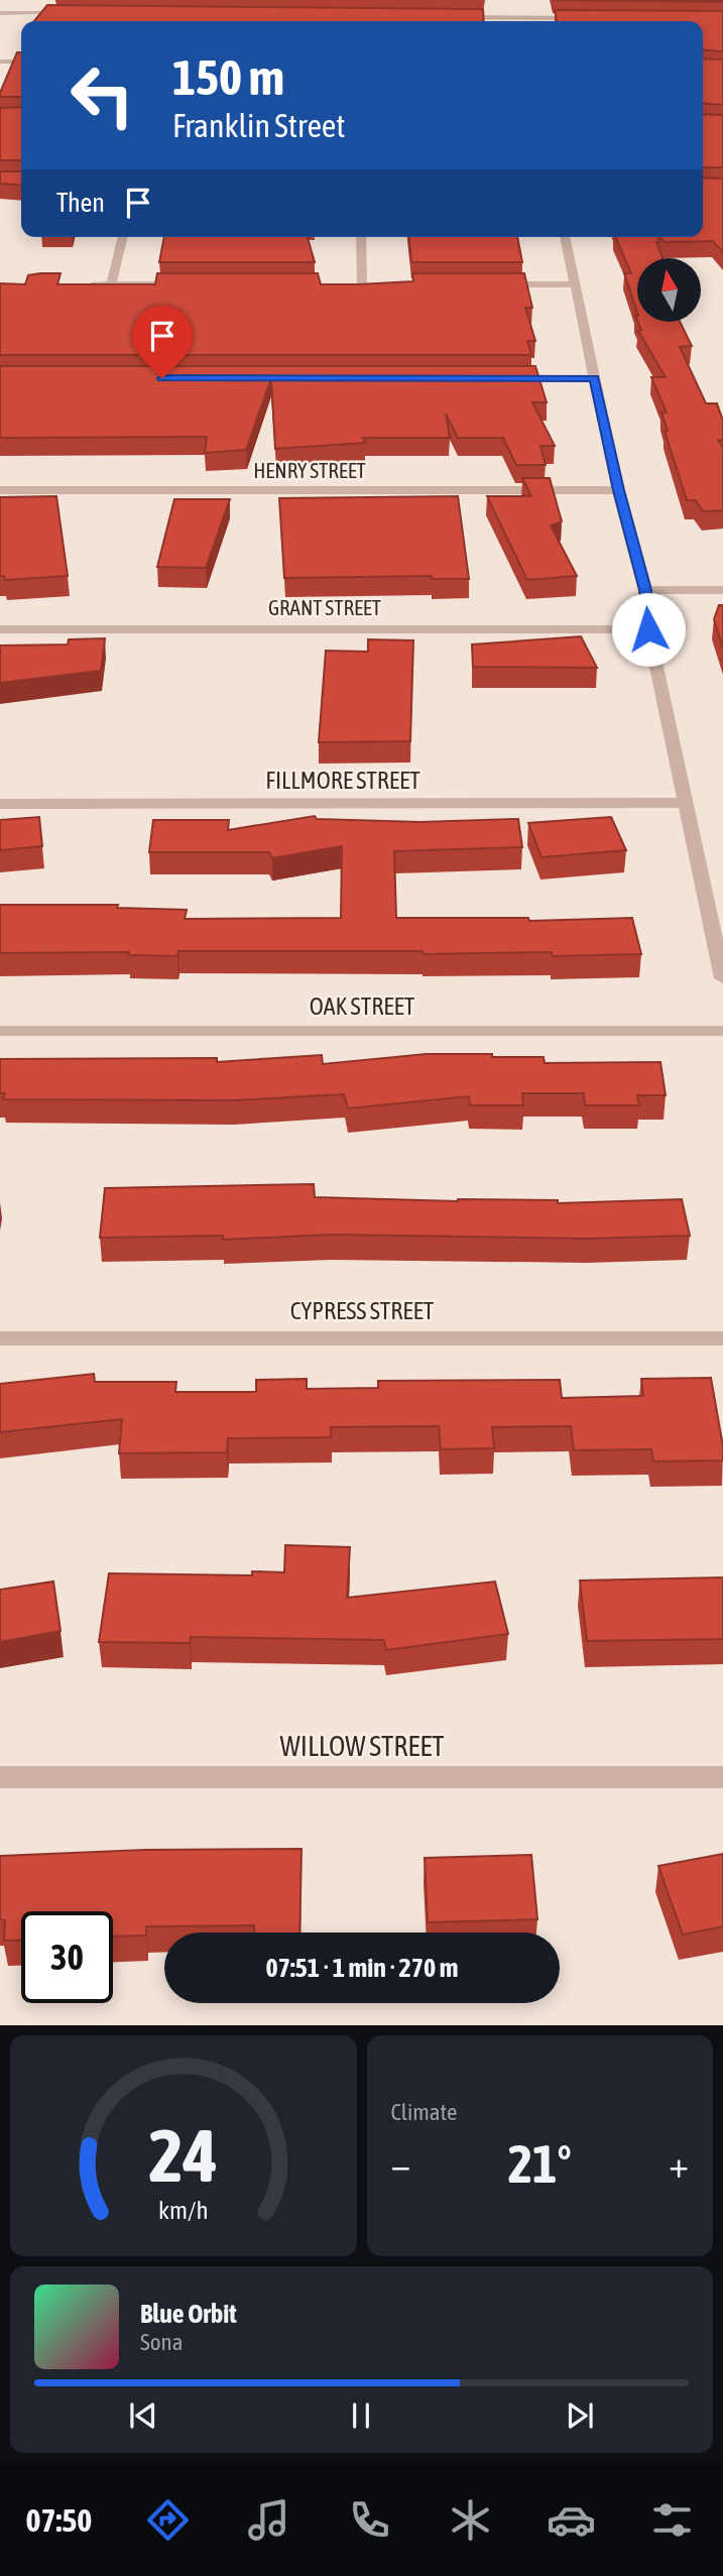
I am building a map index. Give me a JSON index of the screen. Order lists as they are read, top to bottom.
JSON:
{
  "streets": {
    "street": [
      "HENRY STREET",
      "GRANT STREET",
      "FILLMORE STREET",
      "OAK STREET",
      "CYPRESS STREET",
      "WILLOW STREET"
    ]
  },
  "north": "top",
  "page": {
    "turn": ["150 m", "Franklin Street"],
    "then": "Then",
    "limit": "30",
    "trip": "07:51 · 1 min · 270 m",
    "tile": "Climate",
    "heat": ["−", "21°", "+"],
    "song": ["Blue Orbit", "Sona"],
    "tabs": "07:50",
    "gauge": ["24", "km/h"]
  }
}
